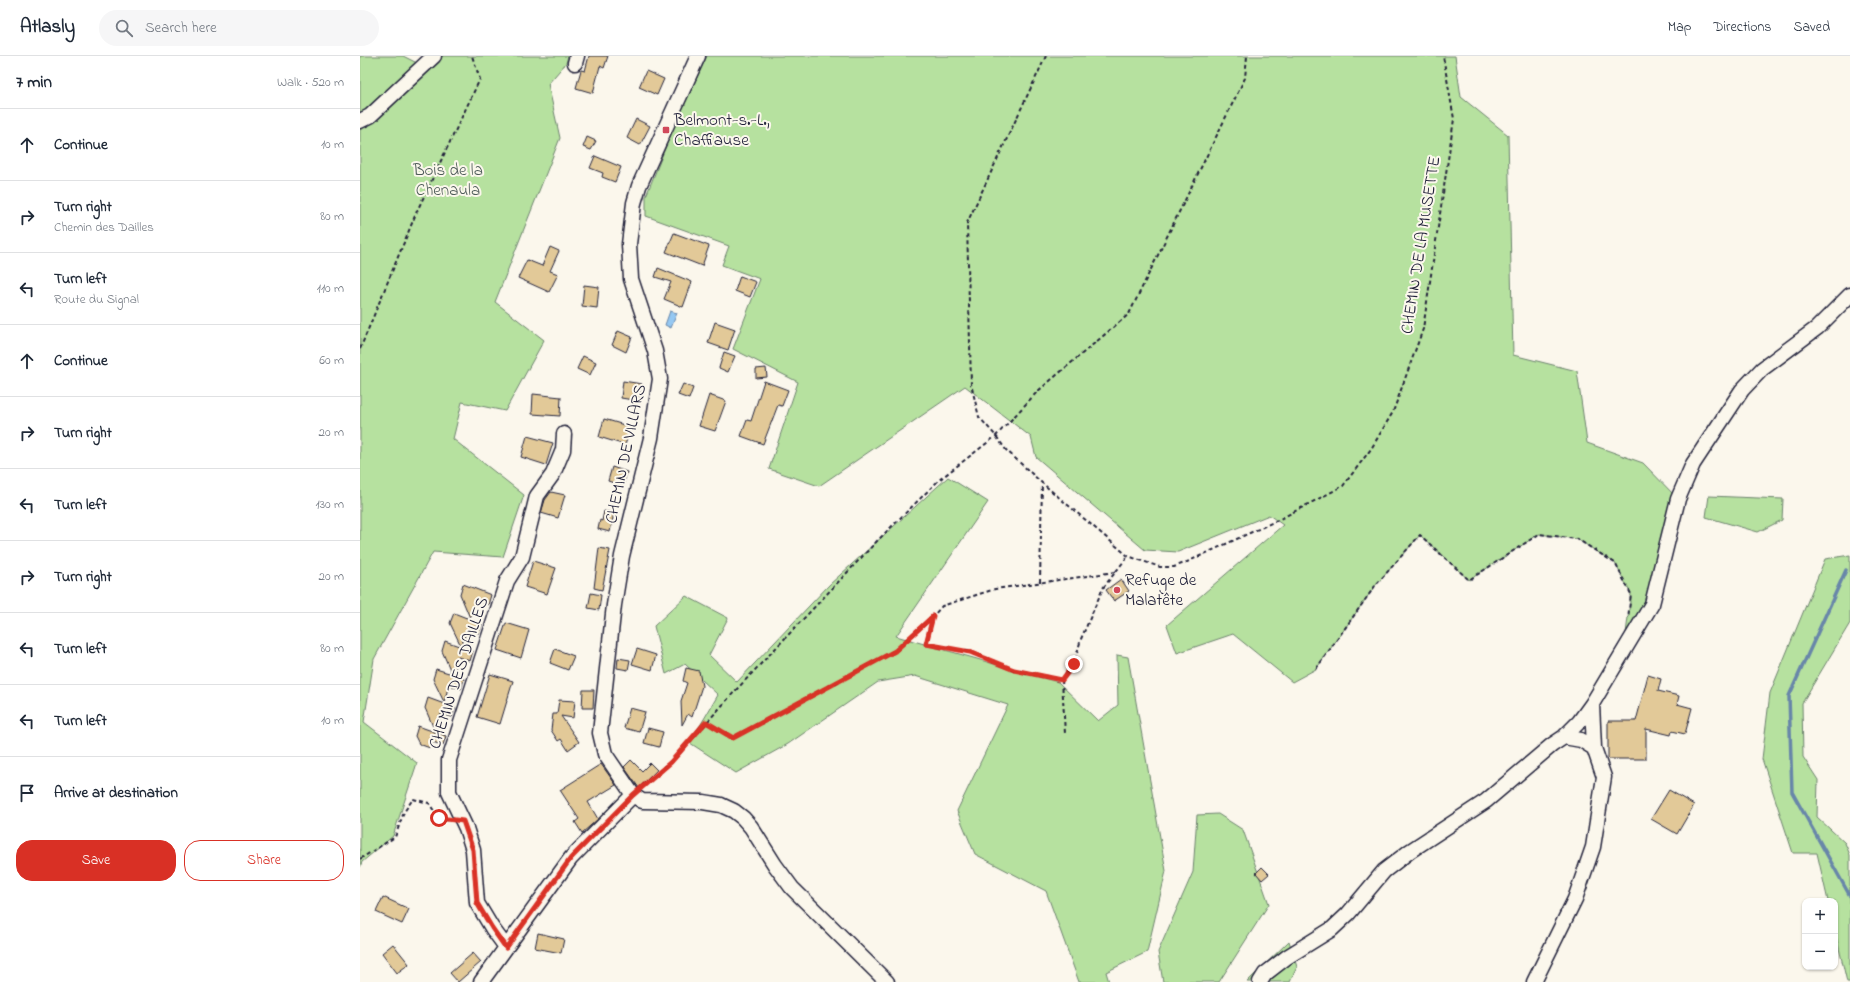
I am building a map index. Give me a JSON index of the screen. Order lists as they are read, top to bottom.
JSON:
{
  "streets": {
    "street": ["CHEMIN DE VILLARS", "CHEMIN DES DAILLES"],
    "path": ["CHEMIN DE LA MUSETTE"]
  },
  "parks": ["Bois de la Chenaula"],
  "places": {
    "transit": ["Belmont-s.-L., Chaffiause"],
    "other": ["Refuge de Malatête"]
  },
  "page": {
    "header": "Atlasly",
    "search": "Search here",
    "nav": ["Map", "Directions", "Saved"],
    "heading": ["7 min", "Walk · 520 m"],
    "list": [
      ["Continue", "10 m"],
      ["Turn right", "Chemin des Dailles", "80 m"],
      ["Turn left", "Route du Signal", "110 m"],
      ["Continue", "60 m"],
      ["Turn right", "20 m"],
      ["Turn left", "130 m"],
      ["Turn right", "20 m"],
      ["Turn left", "80 m"],
      ["Turn left", "10 m"],
      "Arrive at destination"
    ],
    "buttons": ["Save", "Share"],
    "map_buttons": ["+", "−"]
  }
}
